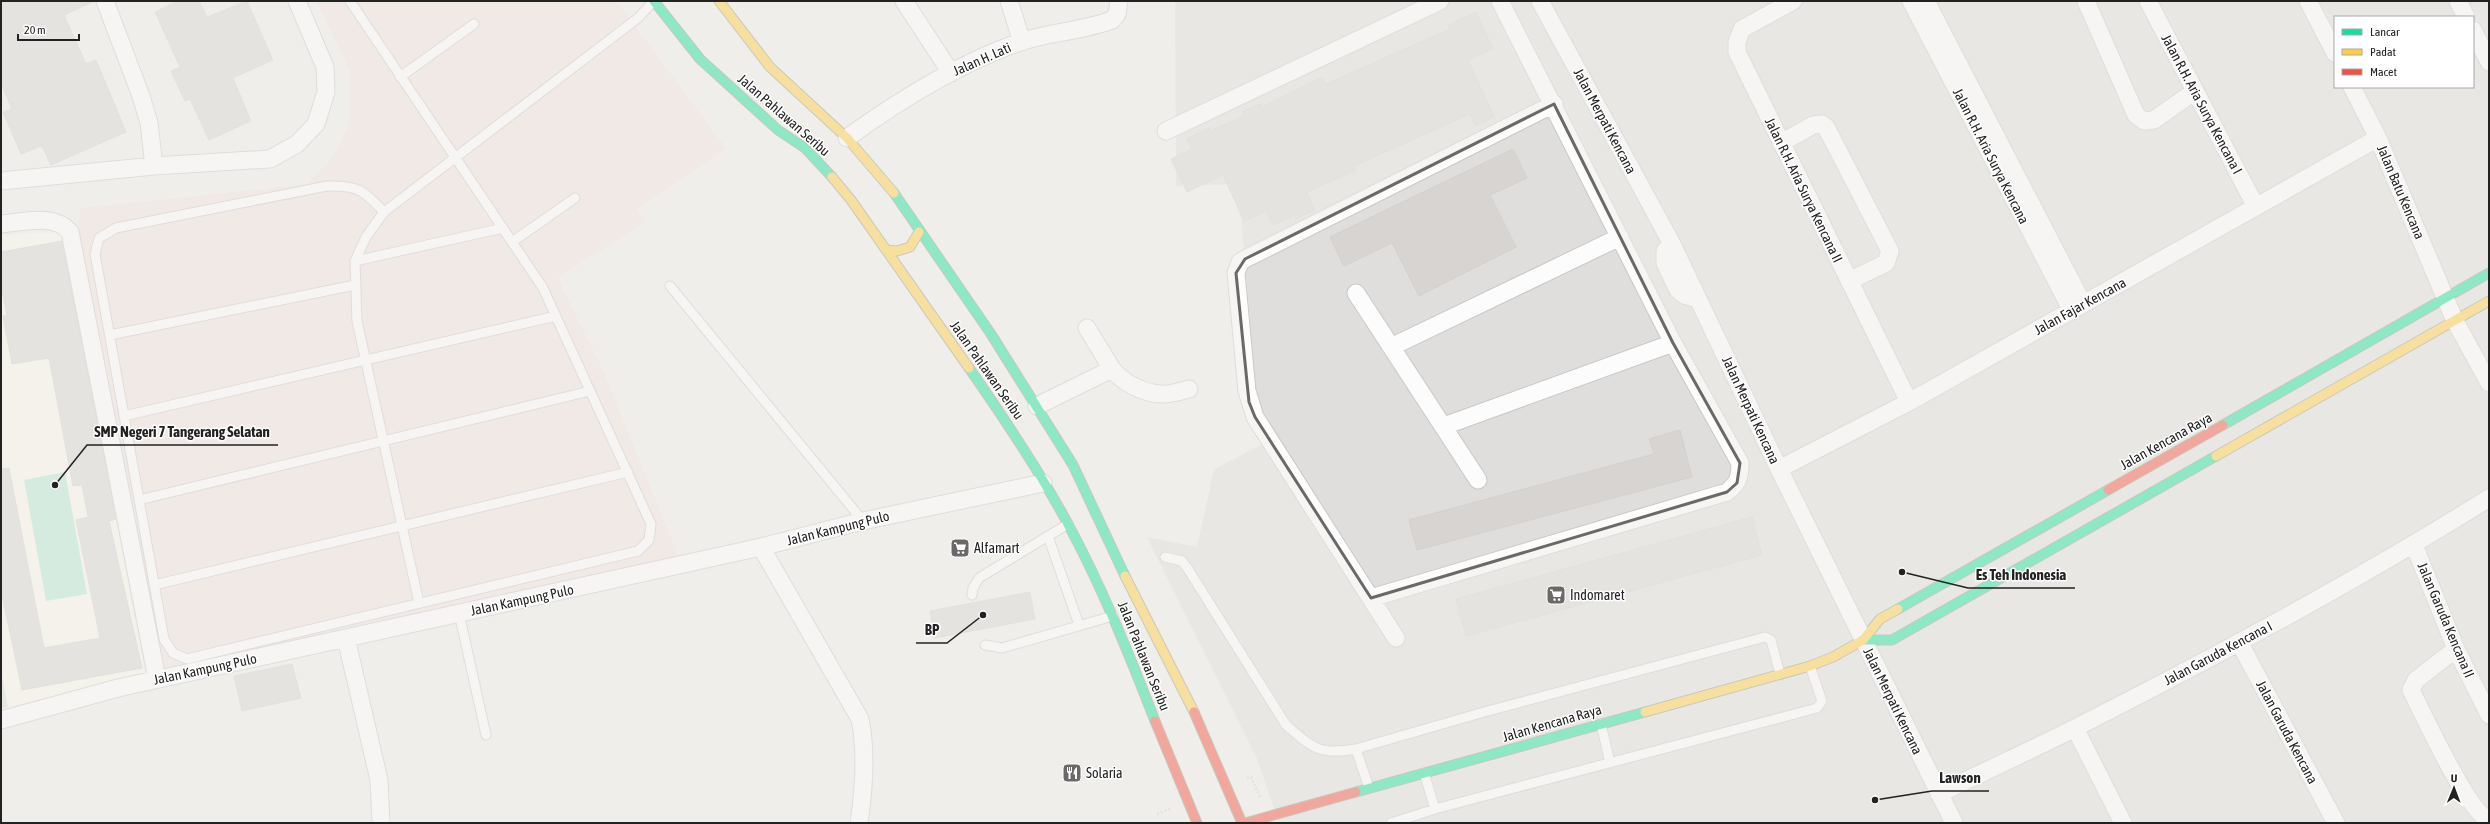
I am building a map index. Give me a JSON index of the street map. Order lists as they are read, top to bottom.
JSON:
{
  "streets": {
    "street": [
      "Jalan H. Lati",
      "Jalan R.H. Aria Surya Kencana I",
      "Jalan Pahlawan Seribu",
      "Jalan Merpati Kencana",
      "Jalan R.H. Aria Surya Kencana",
      "Jalan R.H. Aria Surya Kencana II",
      "Jalan Batu Kencana",
      "Jalan Fajar Kencana",
      "Jalan Kencana Raya",
      "Jalan Kampung Pulo",
      "Jalan Garuda Kencana II",
      "Jalan Garuda Kencana I",
      "Jalan Garuda Kencana"
    ]
  },
  "crossings": [
    ["Jalan H. Lati", "Jalan Pahlawan Seribu"],
    ["Jalan R.H. Aria Surya Kencana I", "Jalan Fajar Kencana"],
    ["Jalan Pahlawan Seribu", "Jalan Kampung Pulo"],
    ["Jalan Merpati Kencana", "Jalan Fajar Kencana"],
    ["Jalan Merpati Kencana", "Jalan Kencana Raya"],
    ["Jalan Merpati Kencana", "Jalan Garuda Kencana I"],
    ["Jalan R.H. Aria Surya Kencana", "Jalan Fajar Kencana"],
    ["Jalan R.H. Aria Surya Kencana II", "Jalan Fajar Kencana"],
    ["Jalan Batu Kencana", "Jalan Fajar Kencana"],
    ["Jalan Batu Kencana", "Jalan Kencana Raya"],
    ["Jalan Garuda Kencana II", "Jalan Garuda Kencana I"],
    ["Jalan Garuda Kencana I", "Jalan Garuda Kencana"]
  ],
  "places": {
    "other": [
      "SMP Negeri 7 Tangerang Selatan",
      "Es Teh Indonesia",
      "BP",
      "Lawson"
    ],
    "supermarket": ["Alfamart", "Indomaret"],
    "restaurant": ["Solaria"]
  },
  "legend": ["Lancar", "Padat", "Macet"],
  "scale_bar": "20 m",
  "north": "top"
}
